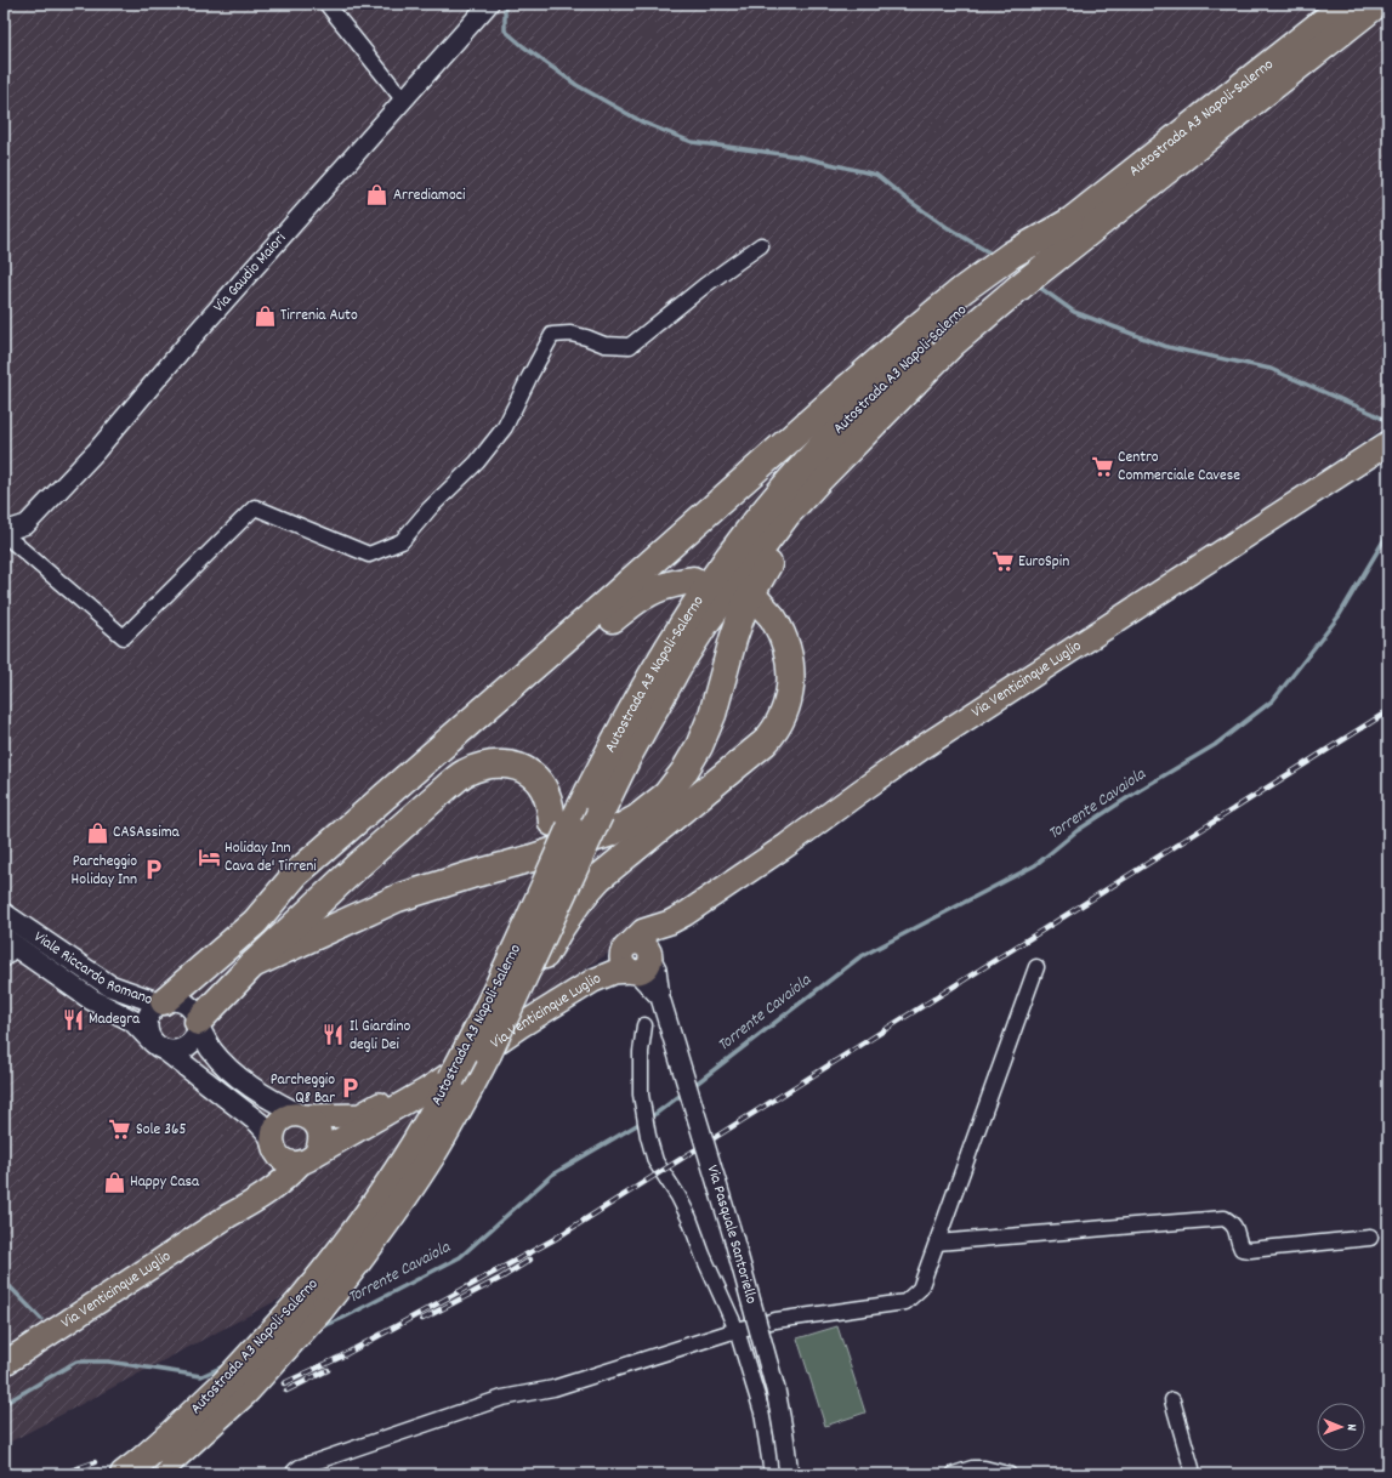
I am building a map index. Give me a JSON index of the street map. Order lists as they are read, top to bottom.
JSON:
{
  "streets": {
    "highway": ["Autostrada A3 Napoli-Salerno"],
    "main road": ["Via Venticinque Luglio", "Viale Riccardo Romano"],
    "street": ["Via Gaudio Maiori", "Via Pasquale Santoriello"]
  },
  "crossings": [
    ["Via Venticinque Luglio", "Viale Riccardo Romano"],
    ["Via Venticinque Luglio", "Via Pasquale Santoriello"]
  ],
  "water": ["Torrente Cavaiola"],
  "places": {
    "shop": [
      "Arrediamoci",
      "Tirrenia Auto",
      "CASAssima",
      "Happy Casa"
    ],
    "supermarket": ["Centro Commerciale Cavese", "EuroSpin", "Sole 365"],
    "hotel": ["Holiday Inn Cava de' Tirreni"],
    "parking": ["Parcheggio Holiday Inn", "Parcheggio Q8 Bar"],
    "restaurant": ["Madegra", "Il Giardino degli Dei"]
  },
  "north": "right"
}
